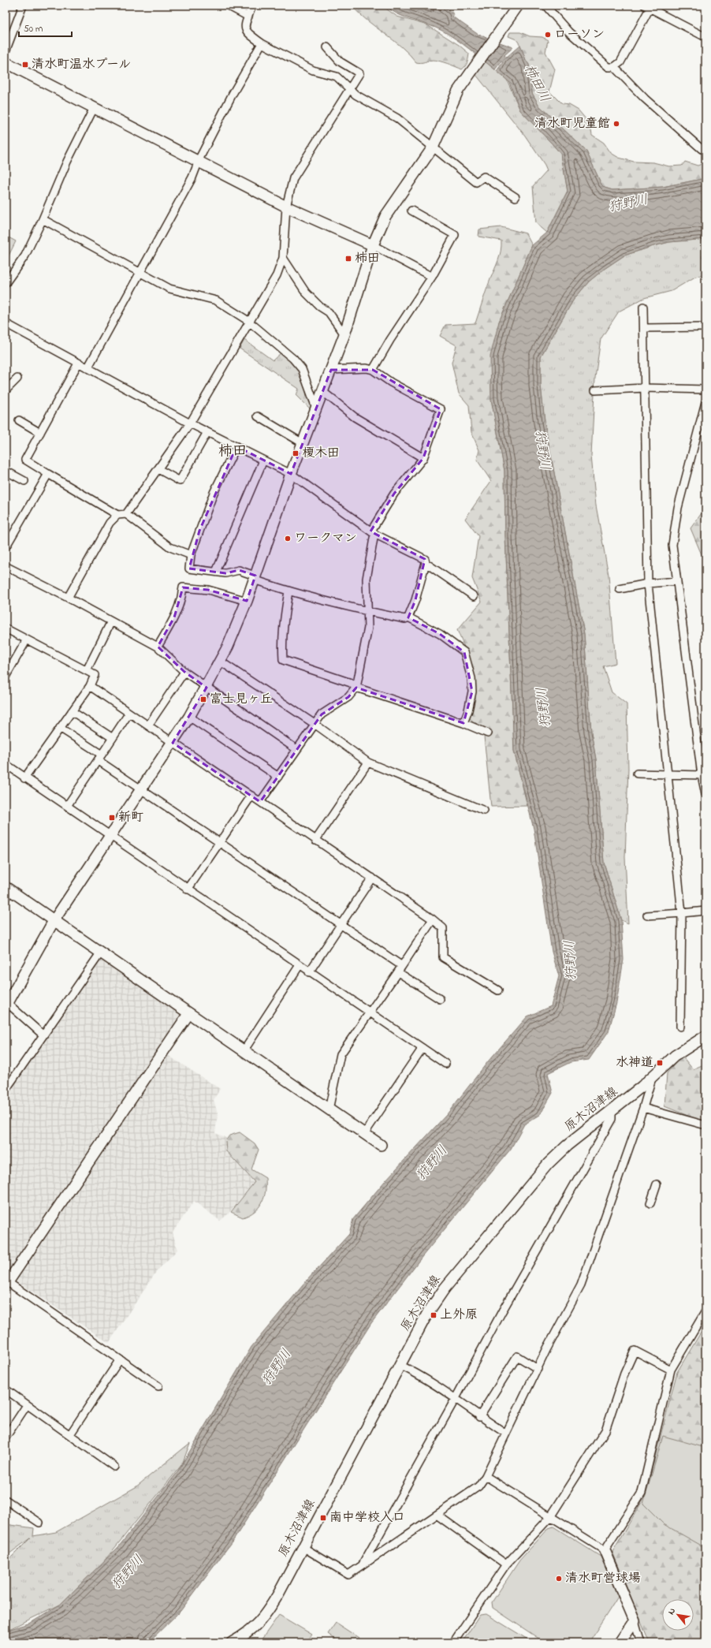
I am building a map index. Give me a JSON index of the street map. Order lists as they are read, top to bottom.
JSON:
{
  "streets": {
    "street": ["原木沼津線"]
  },
  "districts": ["柿田"],
  "water": ["柿田川", "狩野川"],
  "places": {
    "other": [
      "ローソン",
      "清水町児童館",
      "ワークマン",
      "清水町営球場"
    ],
    "transit": [
      "清水町温水プール",
      "柿田",
      "榎木田",
      "富士見ヶ丘",
      "新町",
      "水神道",
      "上外原",
      "南中学校入口"
    ]
  },
  "scale_bar": "50 m",
  "north": "top left"
}
